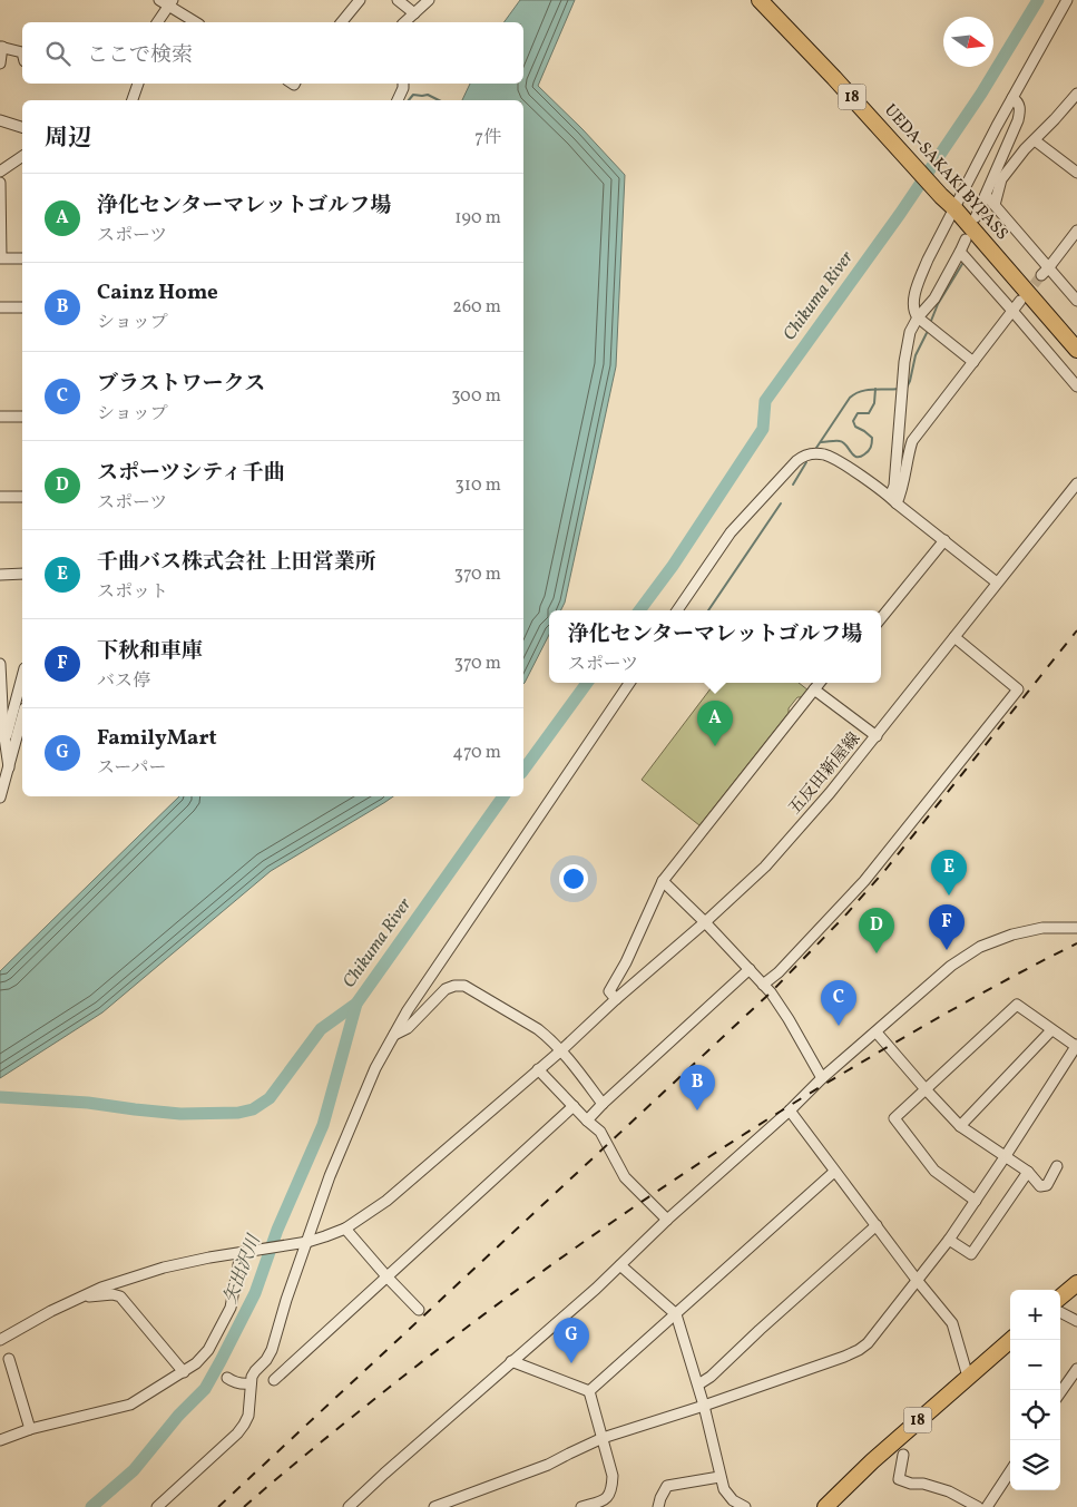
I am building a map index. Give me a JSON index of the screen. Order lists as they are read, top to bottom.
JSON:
{
  "streets": {
    "highway": ["18", "UEDA-SAKAKI BYPASS"],
    "street": ["五反田新屋線"]
  },
  "water": ["Chikuma River", "矢出沢川"],
  "north": "right",
  "page": {
    "search": "ここで検索",
    "heading": ["周辺", "7件"],
    "list": [
      {
        "mark": "A",
        "name": "浄化センターマレットゴルフ場",
        "note": "スポーツ",
        "value": "190 m"
      },
      {
        "mark": "B",
        "name": "Cainz Home",
        "note": "ショップ",
        "value": "260 m"
      },
      {
        "mark": "C",
        "name": "ブラストワークス",
        "note": "ショップ",
        "value": "300 m"
      },
      {
        "mark": "D",
        "name": "スポーツシティ千曲",
        "note": "スポーツ",
        "value": "310 m"
      },
      {
        "mark": "E",
        "name": "千曲バス株式会社 上田営業所",
        "note": "スポット",
        "value": "370 m"
      },
      {
        "mark": "F",
        "name": "下秋和車庫",
        "note": "バス停",
        "value": "370 m"
      },
      {
        "mark": "G",
        "name": "FamilyMart",
        "note": "スーパー",
        "value": "470 m"
      }
    ],
    "popup": ["浄化センターマレットゴルフ場", "スポーツ"],
    "pins": [
      "A",
      "E",
      "F",
      "D",
      "C",
      "B",
      "G"
    ],
    "map_buttons": ["+", "−"]
  }
}
